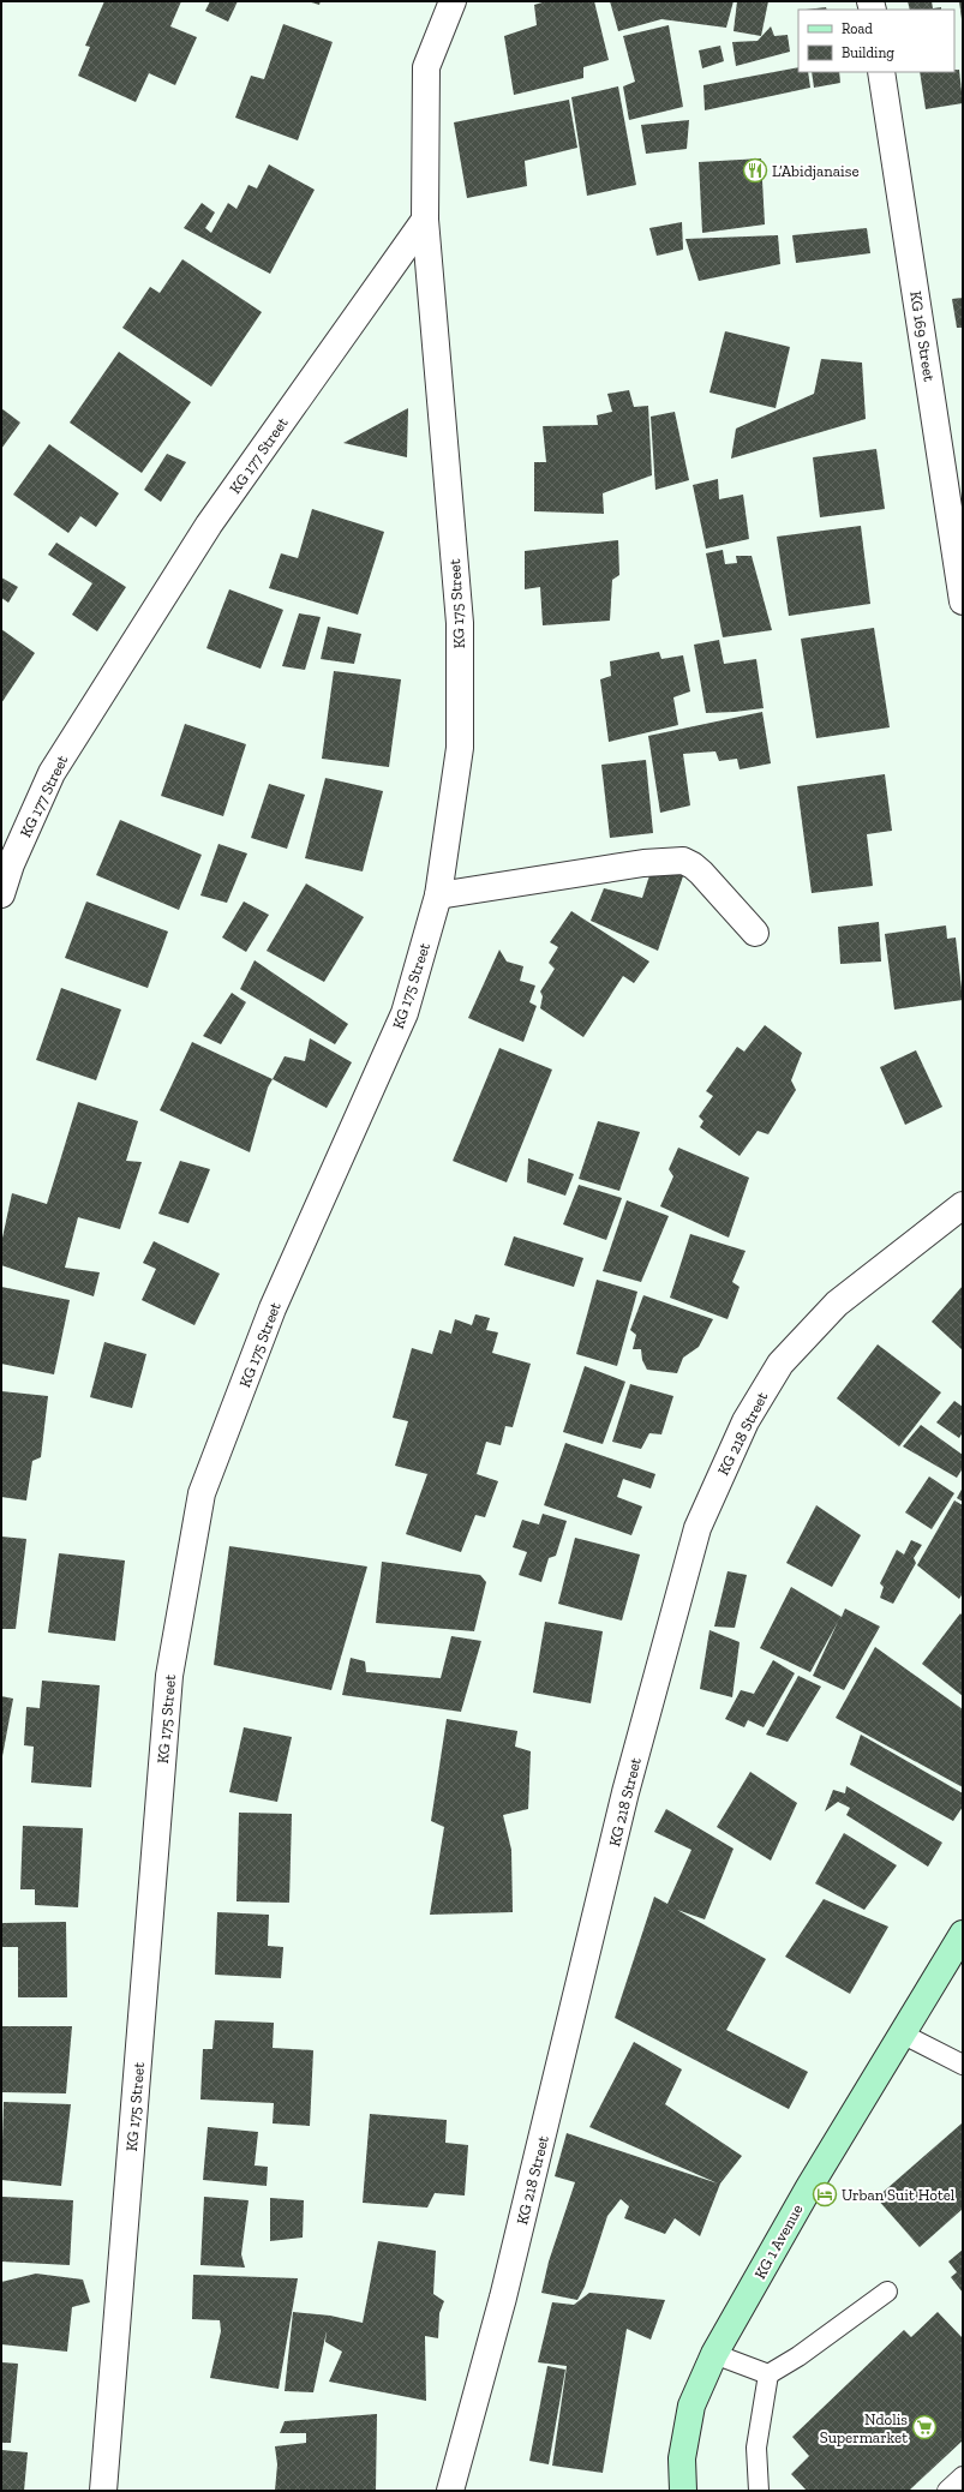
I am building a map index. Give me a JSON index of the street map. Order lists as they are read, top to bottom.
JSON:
{
  "streets": {
    "street": [
      "KG 169 Street",
      "KG 177 Street",
      "KG 175 Street",
      "KG 218 Street",
      "KG 1 Avenue"
    ]
  },
  "crossings": [
    ["KG 177 Street", "KG 175 Street"]
  ],
  "places": {
    "restaurant": ["L’Abidjanaise"],
    "hotel": ["Urban Suit Hotel"],
    "supermarket": ["Ndolis Supermarket"]
  },
  "legend": ["Road", "Building"]
}
